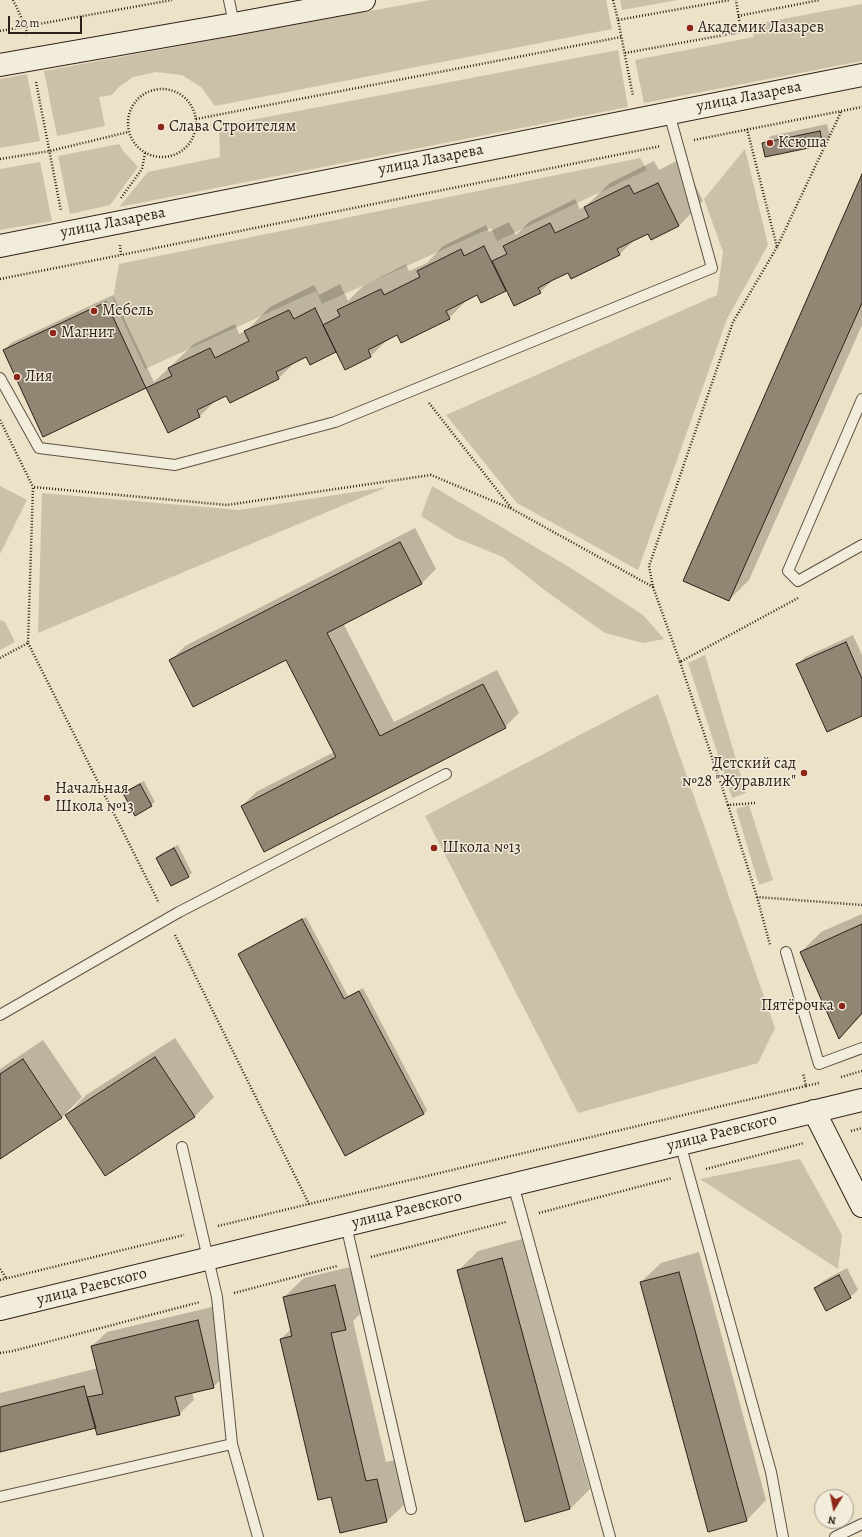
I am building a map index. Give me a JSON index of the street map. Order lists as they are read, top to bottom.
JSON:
{
  "streets": {
    "main road": ["улица Лазарева", "улица Раевского"]
  },
  "places": [
    "Академик Лазарев",
    "Слава Строителям",
    "Ксюша",
    "Мебель",
    "Магнит",
    "Лия",
    "Детский сад №28 \"Журавлик\"",
    "Начальная Школа №13",
    "Школа №13",
    "Пятёрочка"
  ],
  "scale_bar": "20 m",
  "north": "bottom"
}
